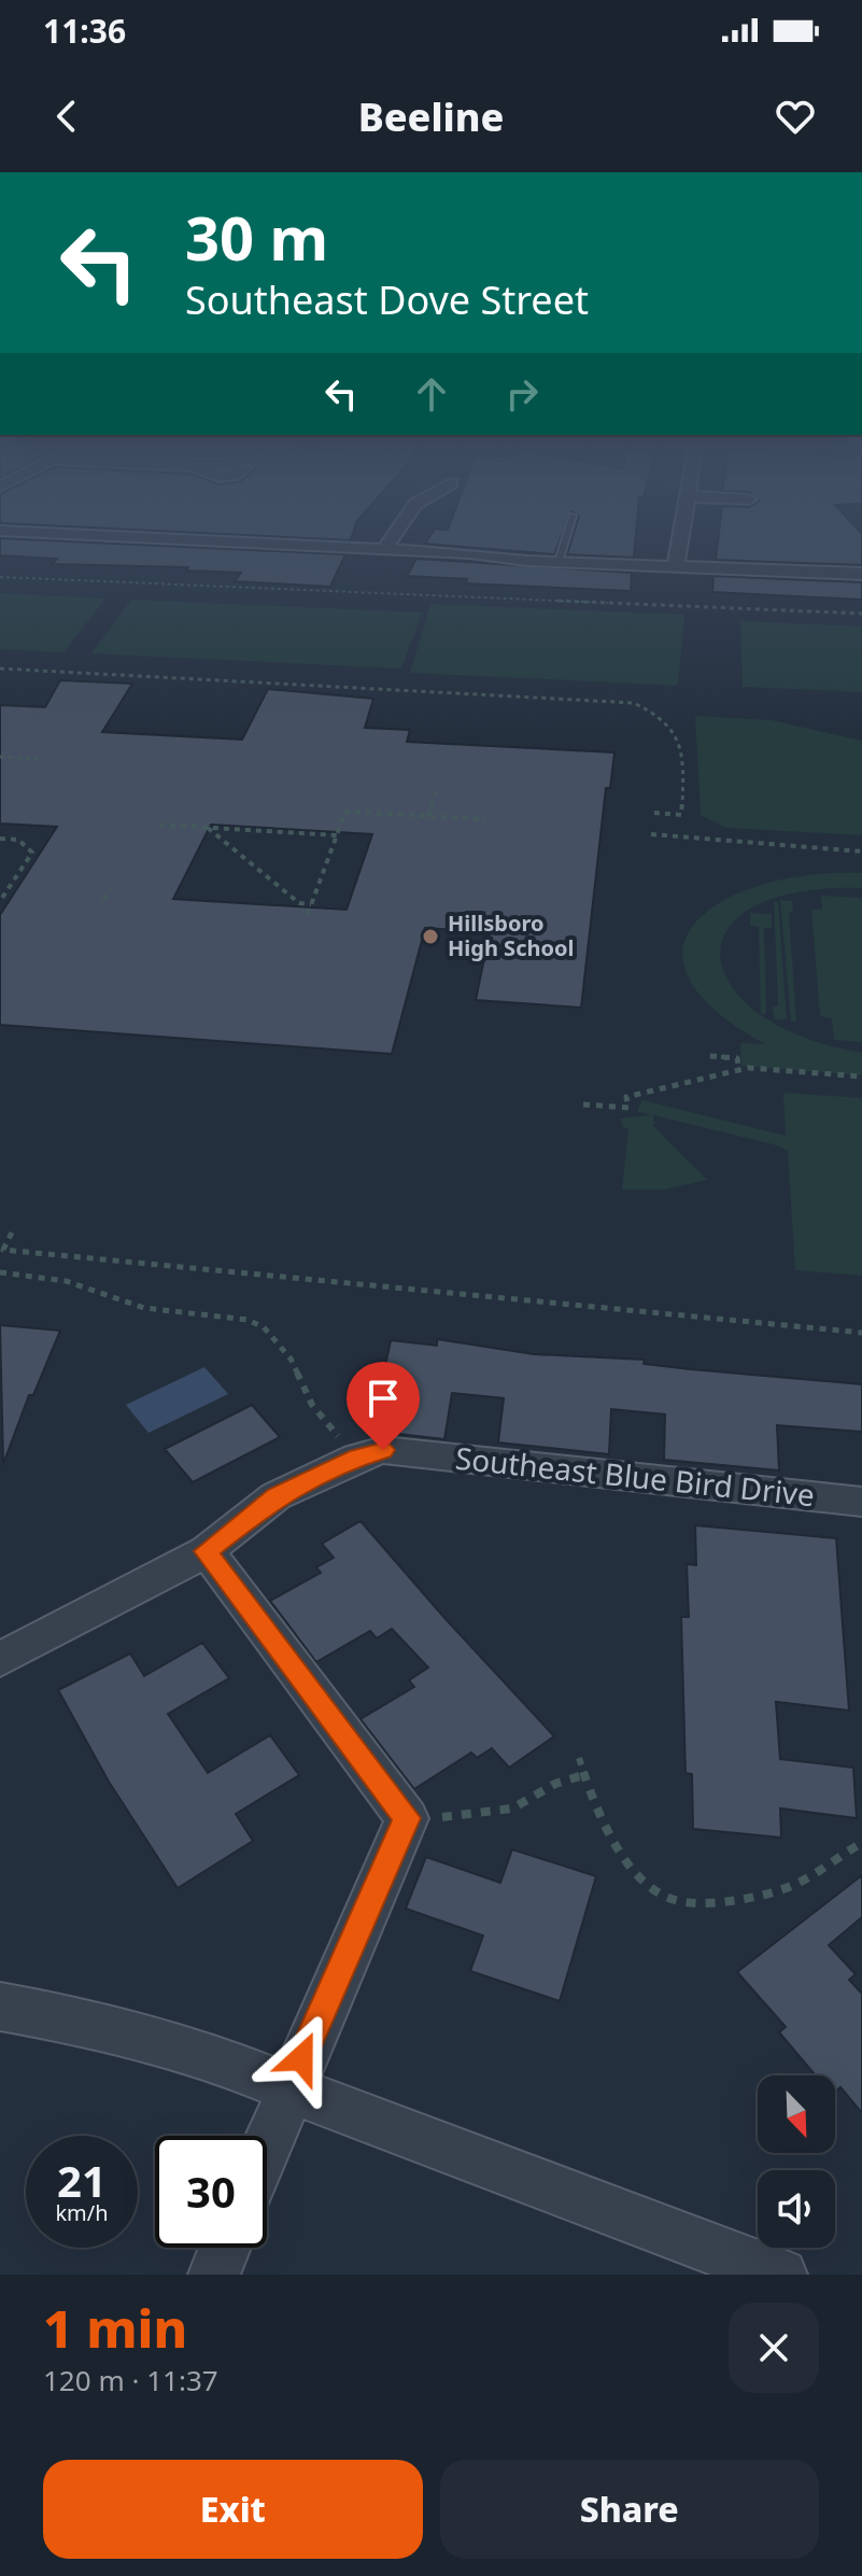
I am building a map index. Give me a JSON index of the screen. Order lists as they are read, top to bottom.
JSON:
{
  "streets": {
    "street": ["Southeast Blue Bird Drive"]
  },
  "places": ["Hillsboro High School"],
  "north": "bottom right",
  "page": {
    "status": "11:36",
    "header": "Beeline",
    "turn": ["30 m", "Southeast Dove Street"],
    "speed": "21 km/h",
    "limit": "30",
    "heading": ["1 min", "120 m · 11:37"],
    "buttons": ["Exit", "Share"]
  }
}
